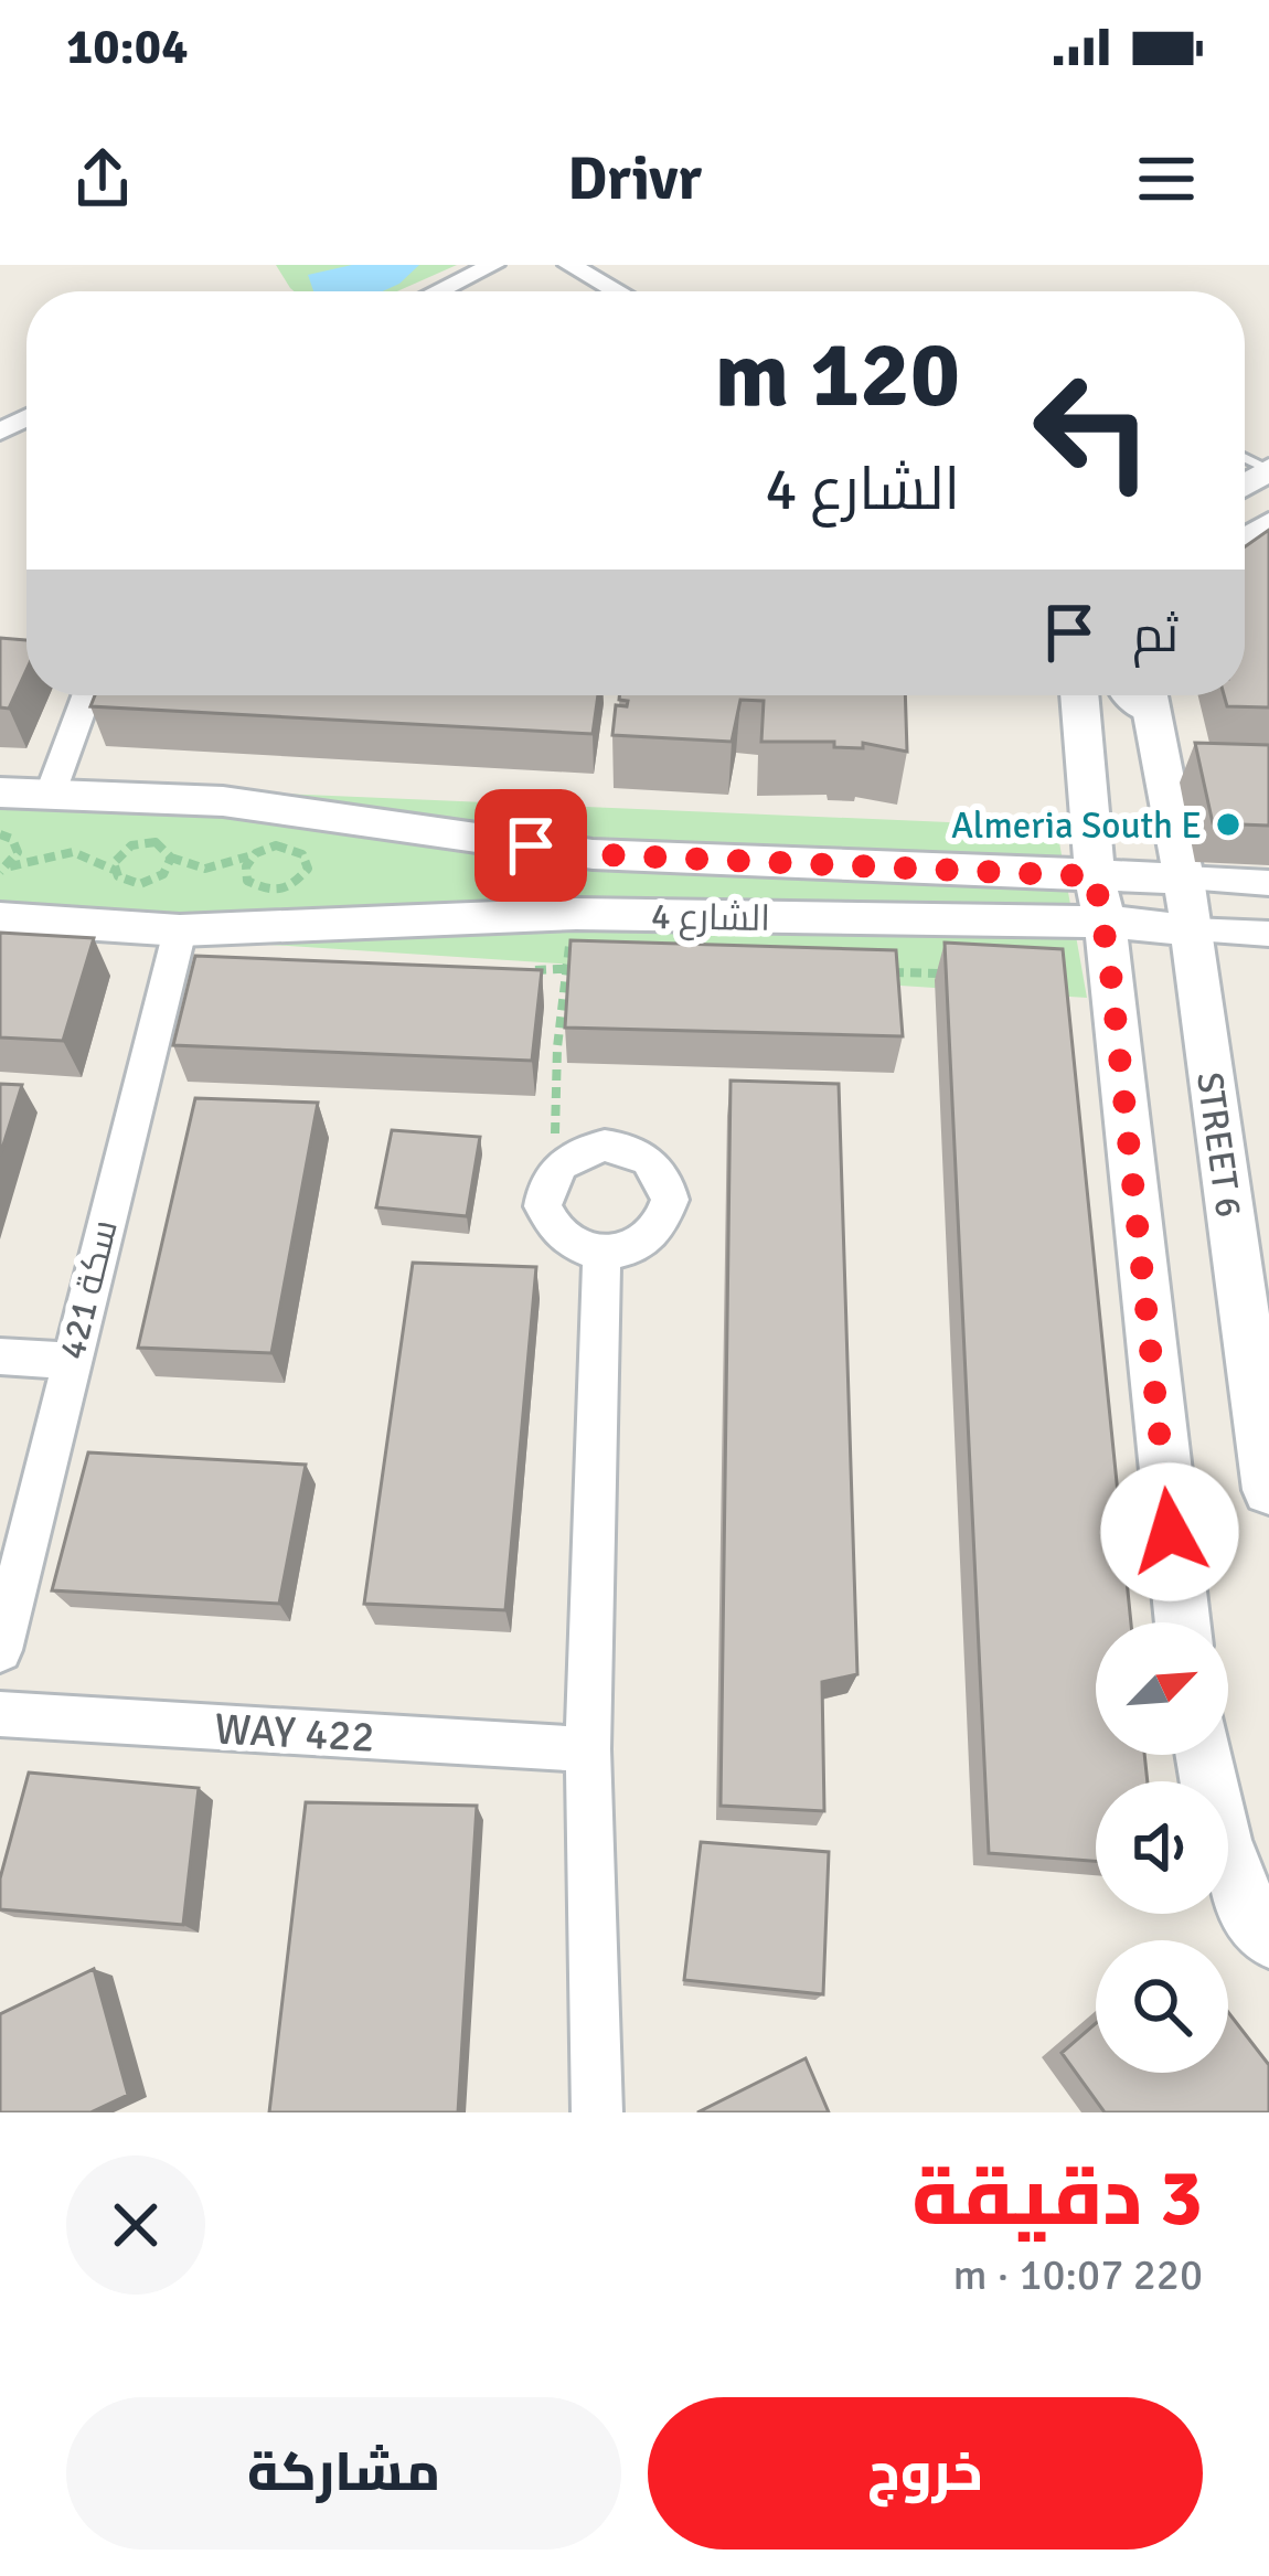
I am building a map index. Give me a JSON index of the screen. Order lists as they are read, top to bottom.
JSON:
{
  "streets": {
    "street": [
      "الشارع 4",
      "STREET 6",
      "سكة 421",
      "WAY 422"
    ]
  },
  "crossings": [
    ["الشارع 4", "سكة 421"]
  ],
  "places": ["Almeria South E"],
  "north": "top right",
  "page": {
    "status": "10:04",
    "header": "Drivr",
    "turn": ["120 m", "الشارع 4"],
    "then": "ثم",
    "heading": ["3 دقيقة", "220 m · 10:07"],
    "buttons": ["خروج", "مشاركة"]
  }
}
